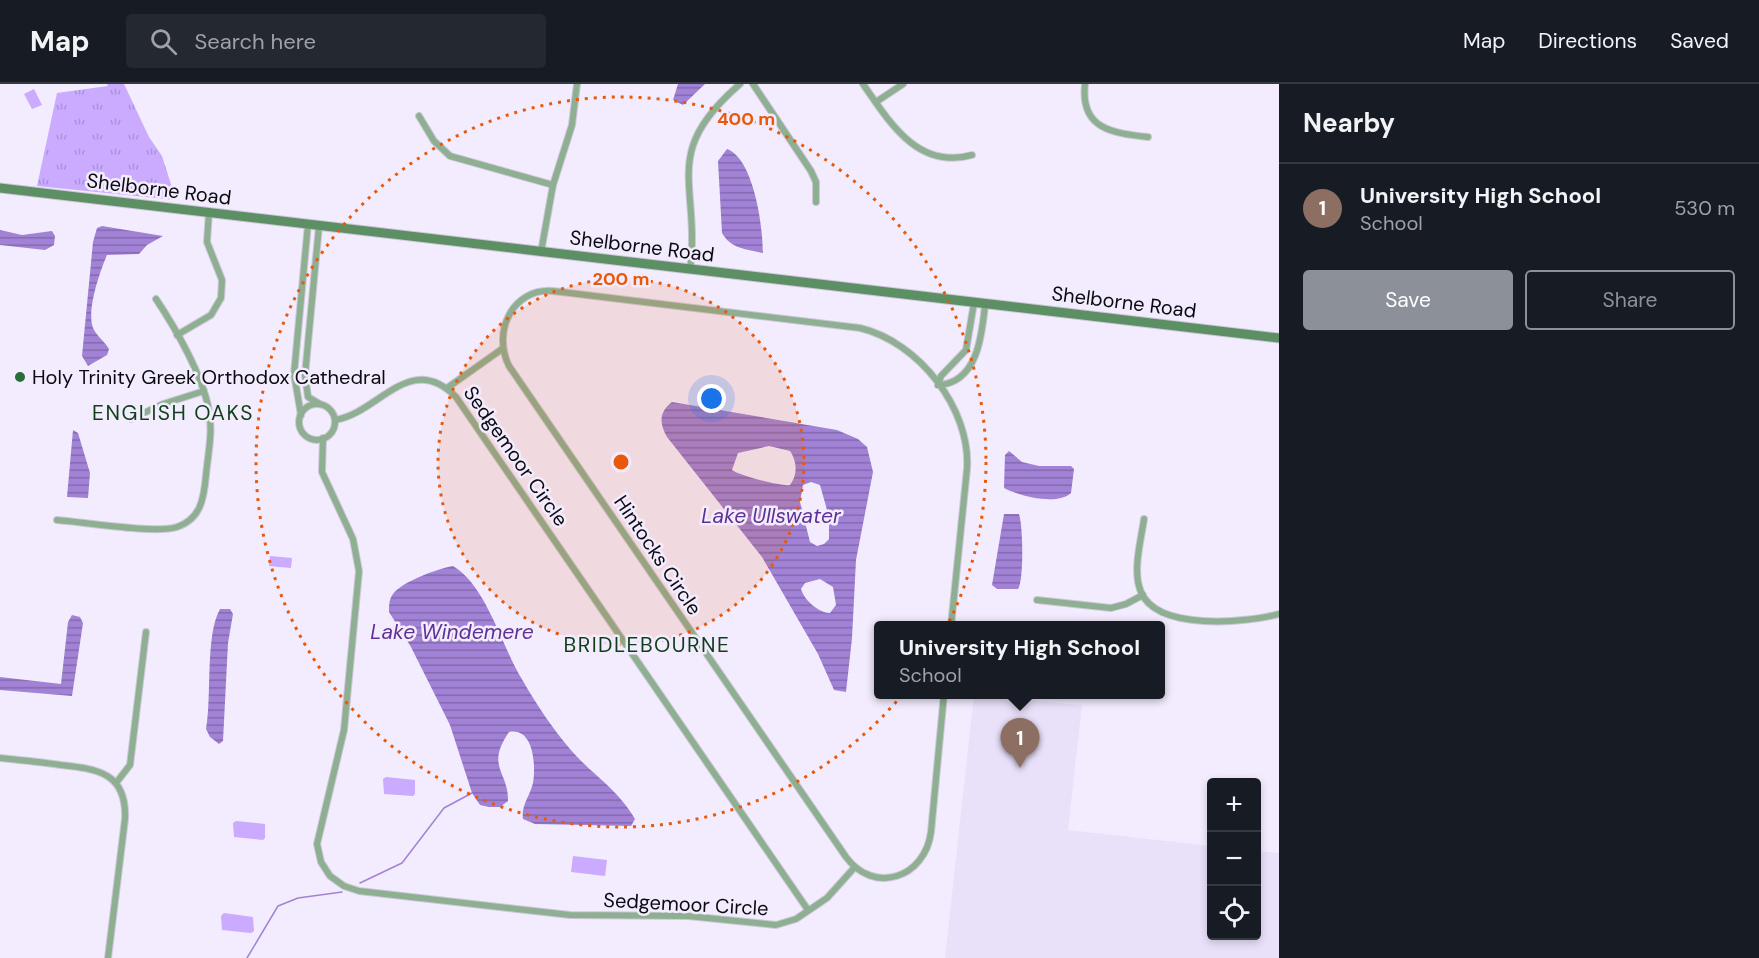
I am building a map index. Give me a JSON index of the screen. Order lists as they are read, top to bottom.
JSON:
{
  "streets": {
    "street": ["Shelborne Road", "Sedgemoor Circle", "Hintocks Circle"]
  },
  "districts": ["ENGLISH OAKS", "BRIDLEBOURNE"],
  "water": ["Lake Ullswater", "Lake Windemere"],
  "places": ["Holy Trinity Greek Orthodox Cathedral"],
  "page": {
    "header": "Map",
    "search": "Search here",
    "nav": ["Map", "Directions", "Saved"],
    "heading": "Nearby",
    "list": [
      {
        "mark": "1",
        "name": "University High School",
        "note": "School",
        "value": "530 m"
      }
    ],
    "buttons": ["Save", "Share"],
    "popup": ["University High School", "School"],
    "pins": "1",
    "map_buttons": ["+", "−"]
  },
  "rings": ["400 m", "200 m"]
}
